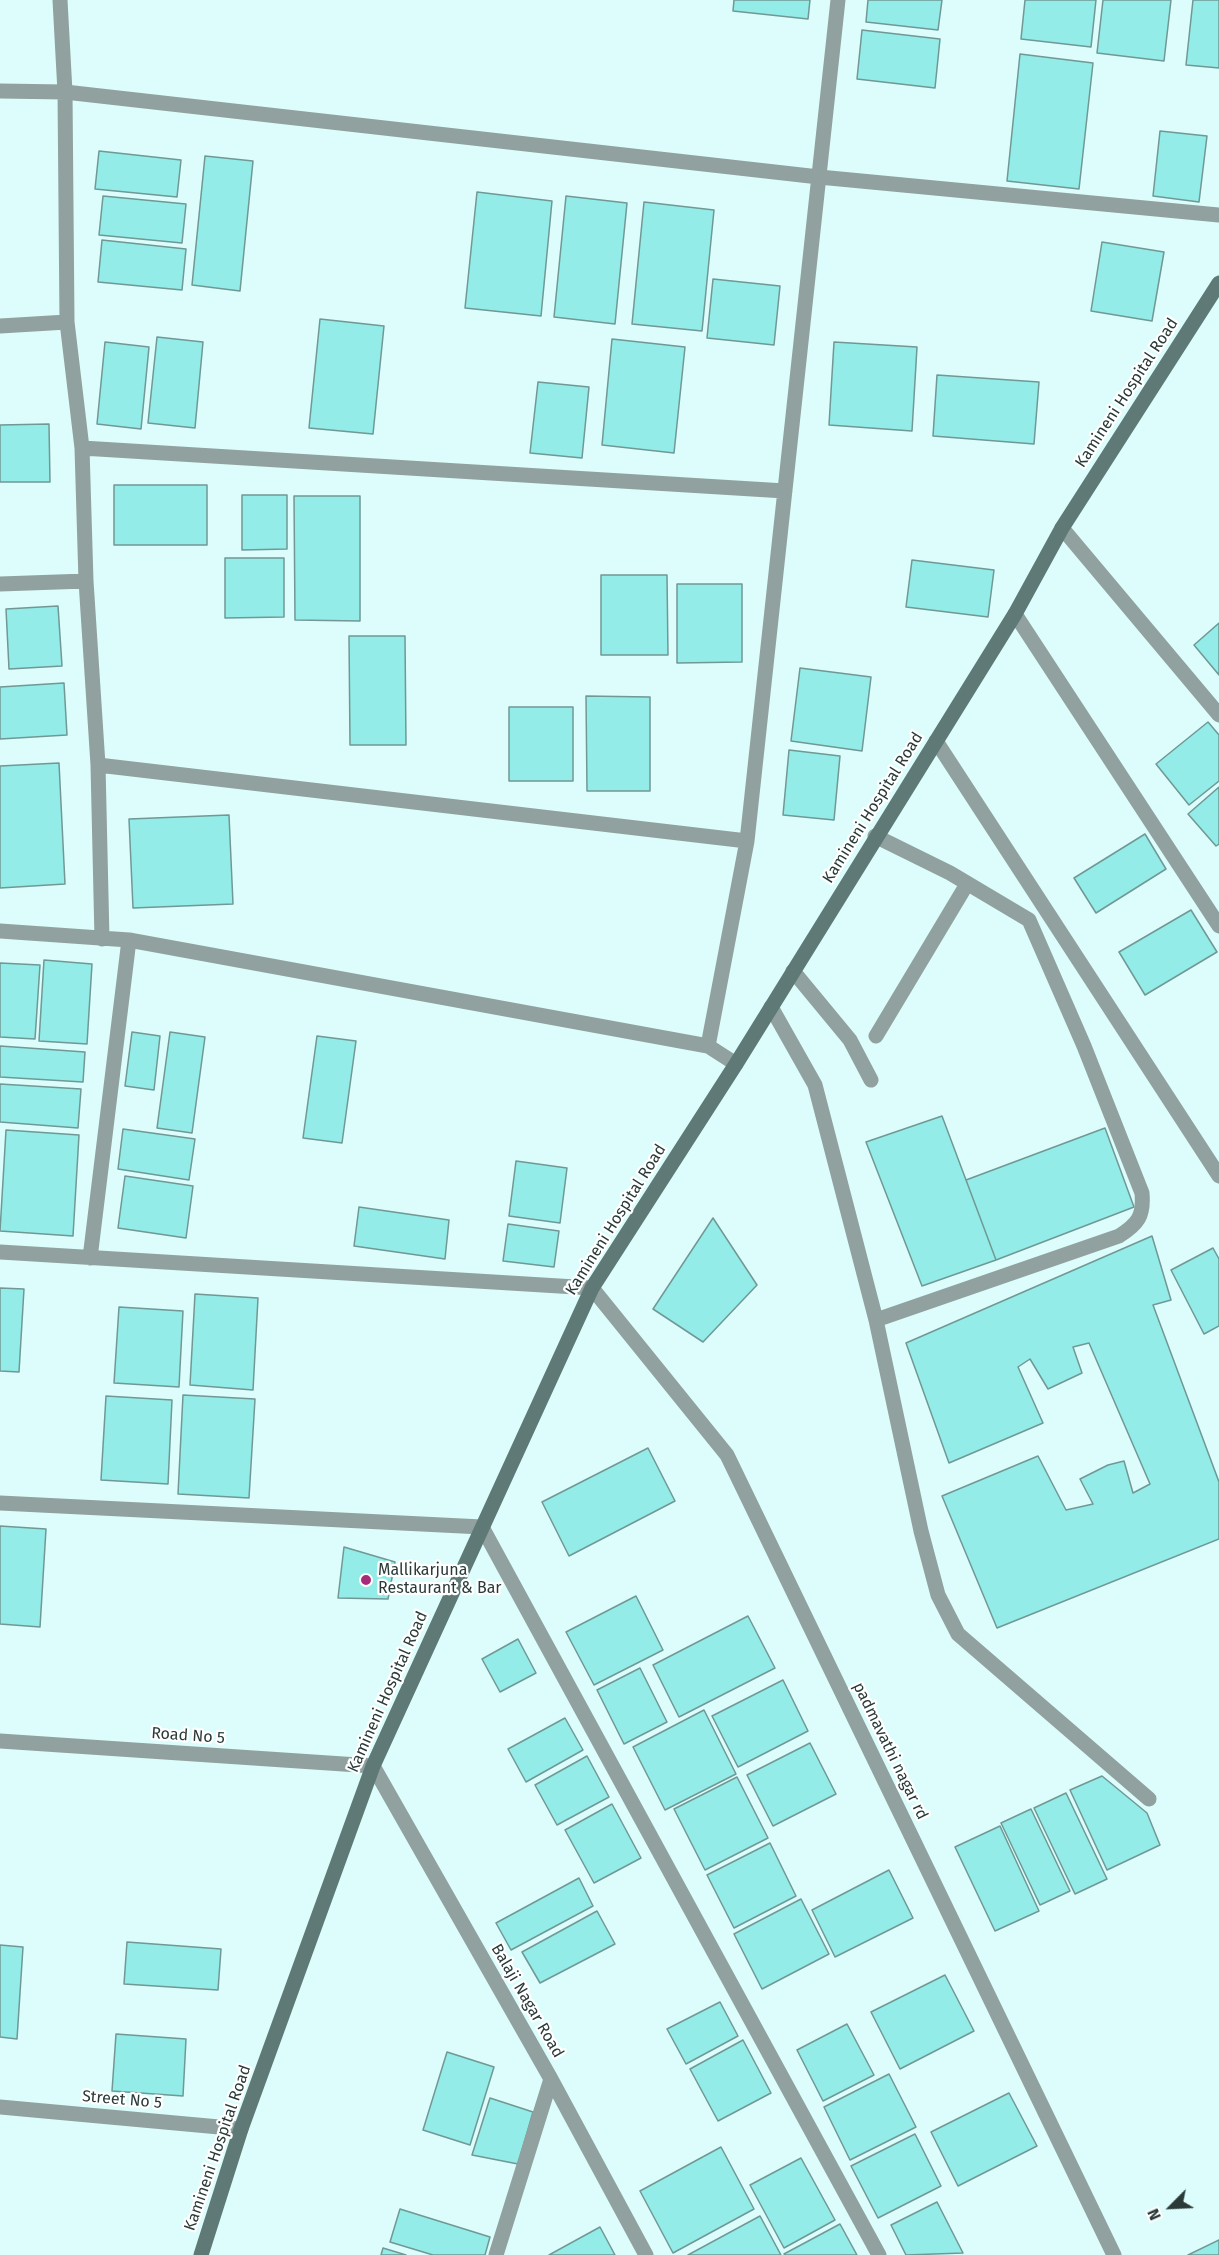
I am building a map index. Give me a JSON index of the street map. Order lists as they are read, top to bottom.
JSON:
{
  "streets": {
    "street": [
      "Kamineni Hospital Road",
      "Road No 5",
      "padmavathi nagar rd",
      "Balaji Nagar Road",
      "Street No 5"
    ]
  },
  "crossings": [
    ["Kamineni Hospital Road", "Road No 5"],
    ["Kamineni Hospital Road", "padmavathi nagar rd"],
    ["Kamineni Hospital Road", "Balaji Nagar Road"],
    ["Kamineni Hospital Road", "Street No 5"],
    ["Road No 5", "Balaji Nagar Road"]
  ],
  "places": ["Mallikarjuna Restaurant & Bar"],
  "north": "bottom left"
}
